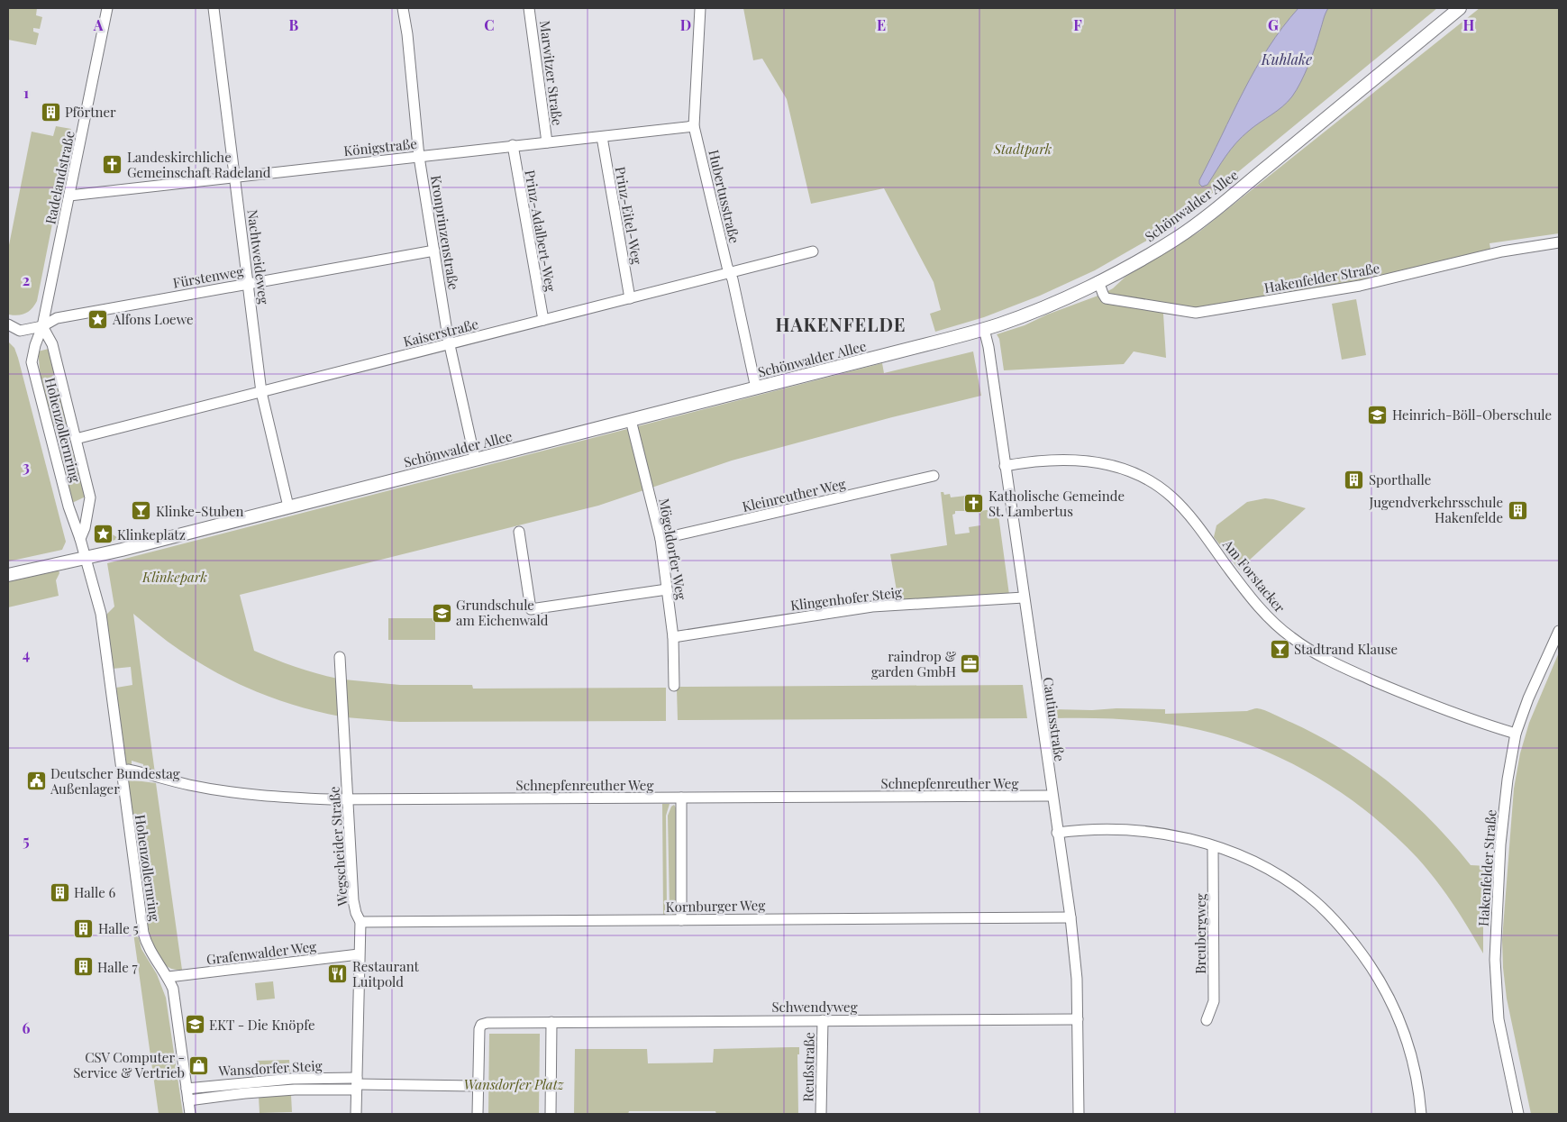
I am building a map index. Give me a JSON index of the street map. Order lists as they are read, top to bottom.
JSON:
{
  "streets": {
    "main road": ["Schönwalder Allee"],
    "street": [
      "Marwitzer Straße",
      "Königstraße",
      "Radelandstraße",
      "Hubertusstraße",
      "Prinz-Eitel-Weg",
      "Prinz-Adalbert-Weg",
      "Kronprinzenstraße",
      "Nachtweideweg",
      "Fürstenweg",
      "Hakenfelder Straße",
      "Kaiserstraße",
      "Hohenzollernring",
      "Kleinreuther Weg",
      "Mögeldorfer Weg",
      "Am Forstacker",
      "Klingenhofer Steig",
      "Cautiusstraße",
      "Schnepfenreuther Weg",
      "Wegscheider Straße",
      "Kornburger Weg",
      "Breubergweg",
      "Grafenwalder Weg",
      "Schwendyweg",
      "Reußstraße",
      "Wansdorfer Steig"
    ]
  },
  "crossings": [
    ["Marwitzer Straße", "Königstraße"],
    ["Königstraße", "Radelandstraße"],
    ["Königstraße", "Hubertusstraße"],
    ["Königstraße", "Prinz-Eitel-Weg"],
    ["Königstraße", "Prinz-Adalbert-Weg"],
    ["Königstraße", "Kronprinzenstraße"],
    ["Königstraße", "Nachtweideweg"],
    ["Radelandstraße", "Fürstenweg"],
    ["Radelandstraße", "Hohenzollernring"],
    ["Hubertusstraße", "Schönwalder Allee"],
    ["Hubertusstraße", "Kaiserstraße"],
    ["Schönwalder Allee", "Kronprinzenstraße"],
    ["Schönwalder Allee", "Nachtweideweg"],
    ["Schönwalder Allee", "Hakenfelder Straße"],
    ["Schönwalder Allee", "Hohenzollernring"],
    ["Schönwalder Allee", "Mögeldorfer Weg"],
    ["Schönwalder Allee", "Cautiusstraße"],
    ["Prinz-Eitel-Weg", "Kaiserstraße"],
    ["Prinz-Adalbert-Weg", "Kaiserstraße"],
    ["Kronprinzenstraße", "Fürstenweg"],
    ["Kronprinzenstraße", "Kaiserstraße"],
    ["Nachtweideweg", "Fürstenweg"],
    ["Nachtweideweg", "Kaiserstraße"],
    ["Fürstenweg", "Hohenzollernring"],
    ["Hakenfelder Straße", "Am Forstacker"],
    ["Kaiserstraße", "Hohenzollernring"],
    ["Hohenzollernring", "Schnepfenreuther Weg"],
    ["Hohenzollernring", "Grafenwalder Weg"],
    ["Hohenzollernring", "Wansdorfer Steig"],
    ["Kleinreuther Weg", "Mögeldorfer Weg"],
    ["Mögeldorfer Weg", "Klingenhofer Steig"],
    ["Am Forstacker", "Cautiusstraße"],
    ["Klingenhofer Steig", "Cautiusstraße"],
    ["Cautiusstraße", "Schnepfenreuther Weg"],
    ["Cautiusstraße", "Kornburger Weg"],
    ["Cautiusstraße", "Schwendyweg"],
    ["Schnepfenreuther Weg", "Wegscheider Straße"],
    ["Wegscheider Straße", "Kornburger Weg"],
    ["Wegscheider Straße", "Grafenwalder Weg"],
    ["Wegscheider Straße", "Wansdorfer Steig"],
    ["Schwendyweg", "Reußstraße"]
  ],
  "districts": ["HAKENFELDE"],
  "water": ["Kuhlake"],
  "parks": ["Stadtpark", "Klinkepark", "Wansdorfer Platz"],
  "places": {
    "building": [
      "Pförtner",
      "Sporthalle",
      "Jugendverkehrsschule Hakenfelde",
      "Halle 6",
      "Halle 5",
      "Halle 7"
    ],
    "church": ["Landeskirchliche Gemeinschaft Radeland", "Katholische Gemeinde St. Lambertus"],
    "place": ["Alfons Loewe", "Klinkeplatz"],
    "school or university": ["Heinrich-Böll-Oberschule", "Grundschule am Eichenwald", "EKT - Die Knöpfe"],
    "bar": ["Klinke-Stuben", "Stadtrand Klause"],
    "office": ["raindrop & garden GmbH"],
    "public building": ["Deutscher Bundestag Außenlager"],
    "restaurant": ["Restaurant Luitpold"],
    "shop": ["CSV Computer - Service & Vertrieb"]
  },
  "grid": {
    "columns": [
      "A",
      "B",
      "C",
      "D",
      "E",
      "F",
      "G",
      "H"
    ],
    "rows": [
      "1",
      "2",
      "3",
      "4",
      "5",
      "6"
    ]
  }
}
